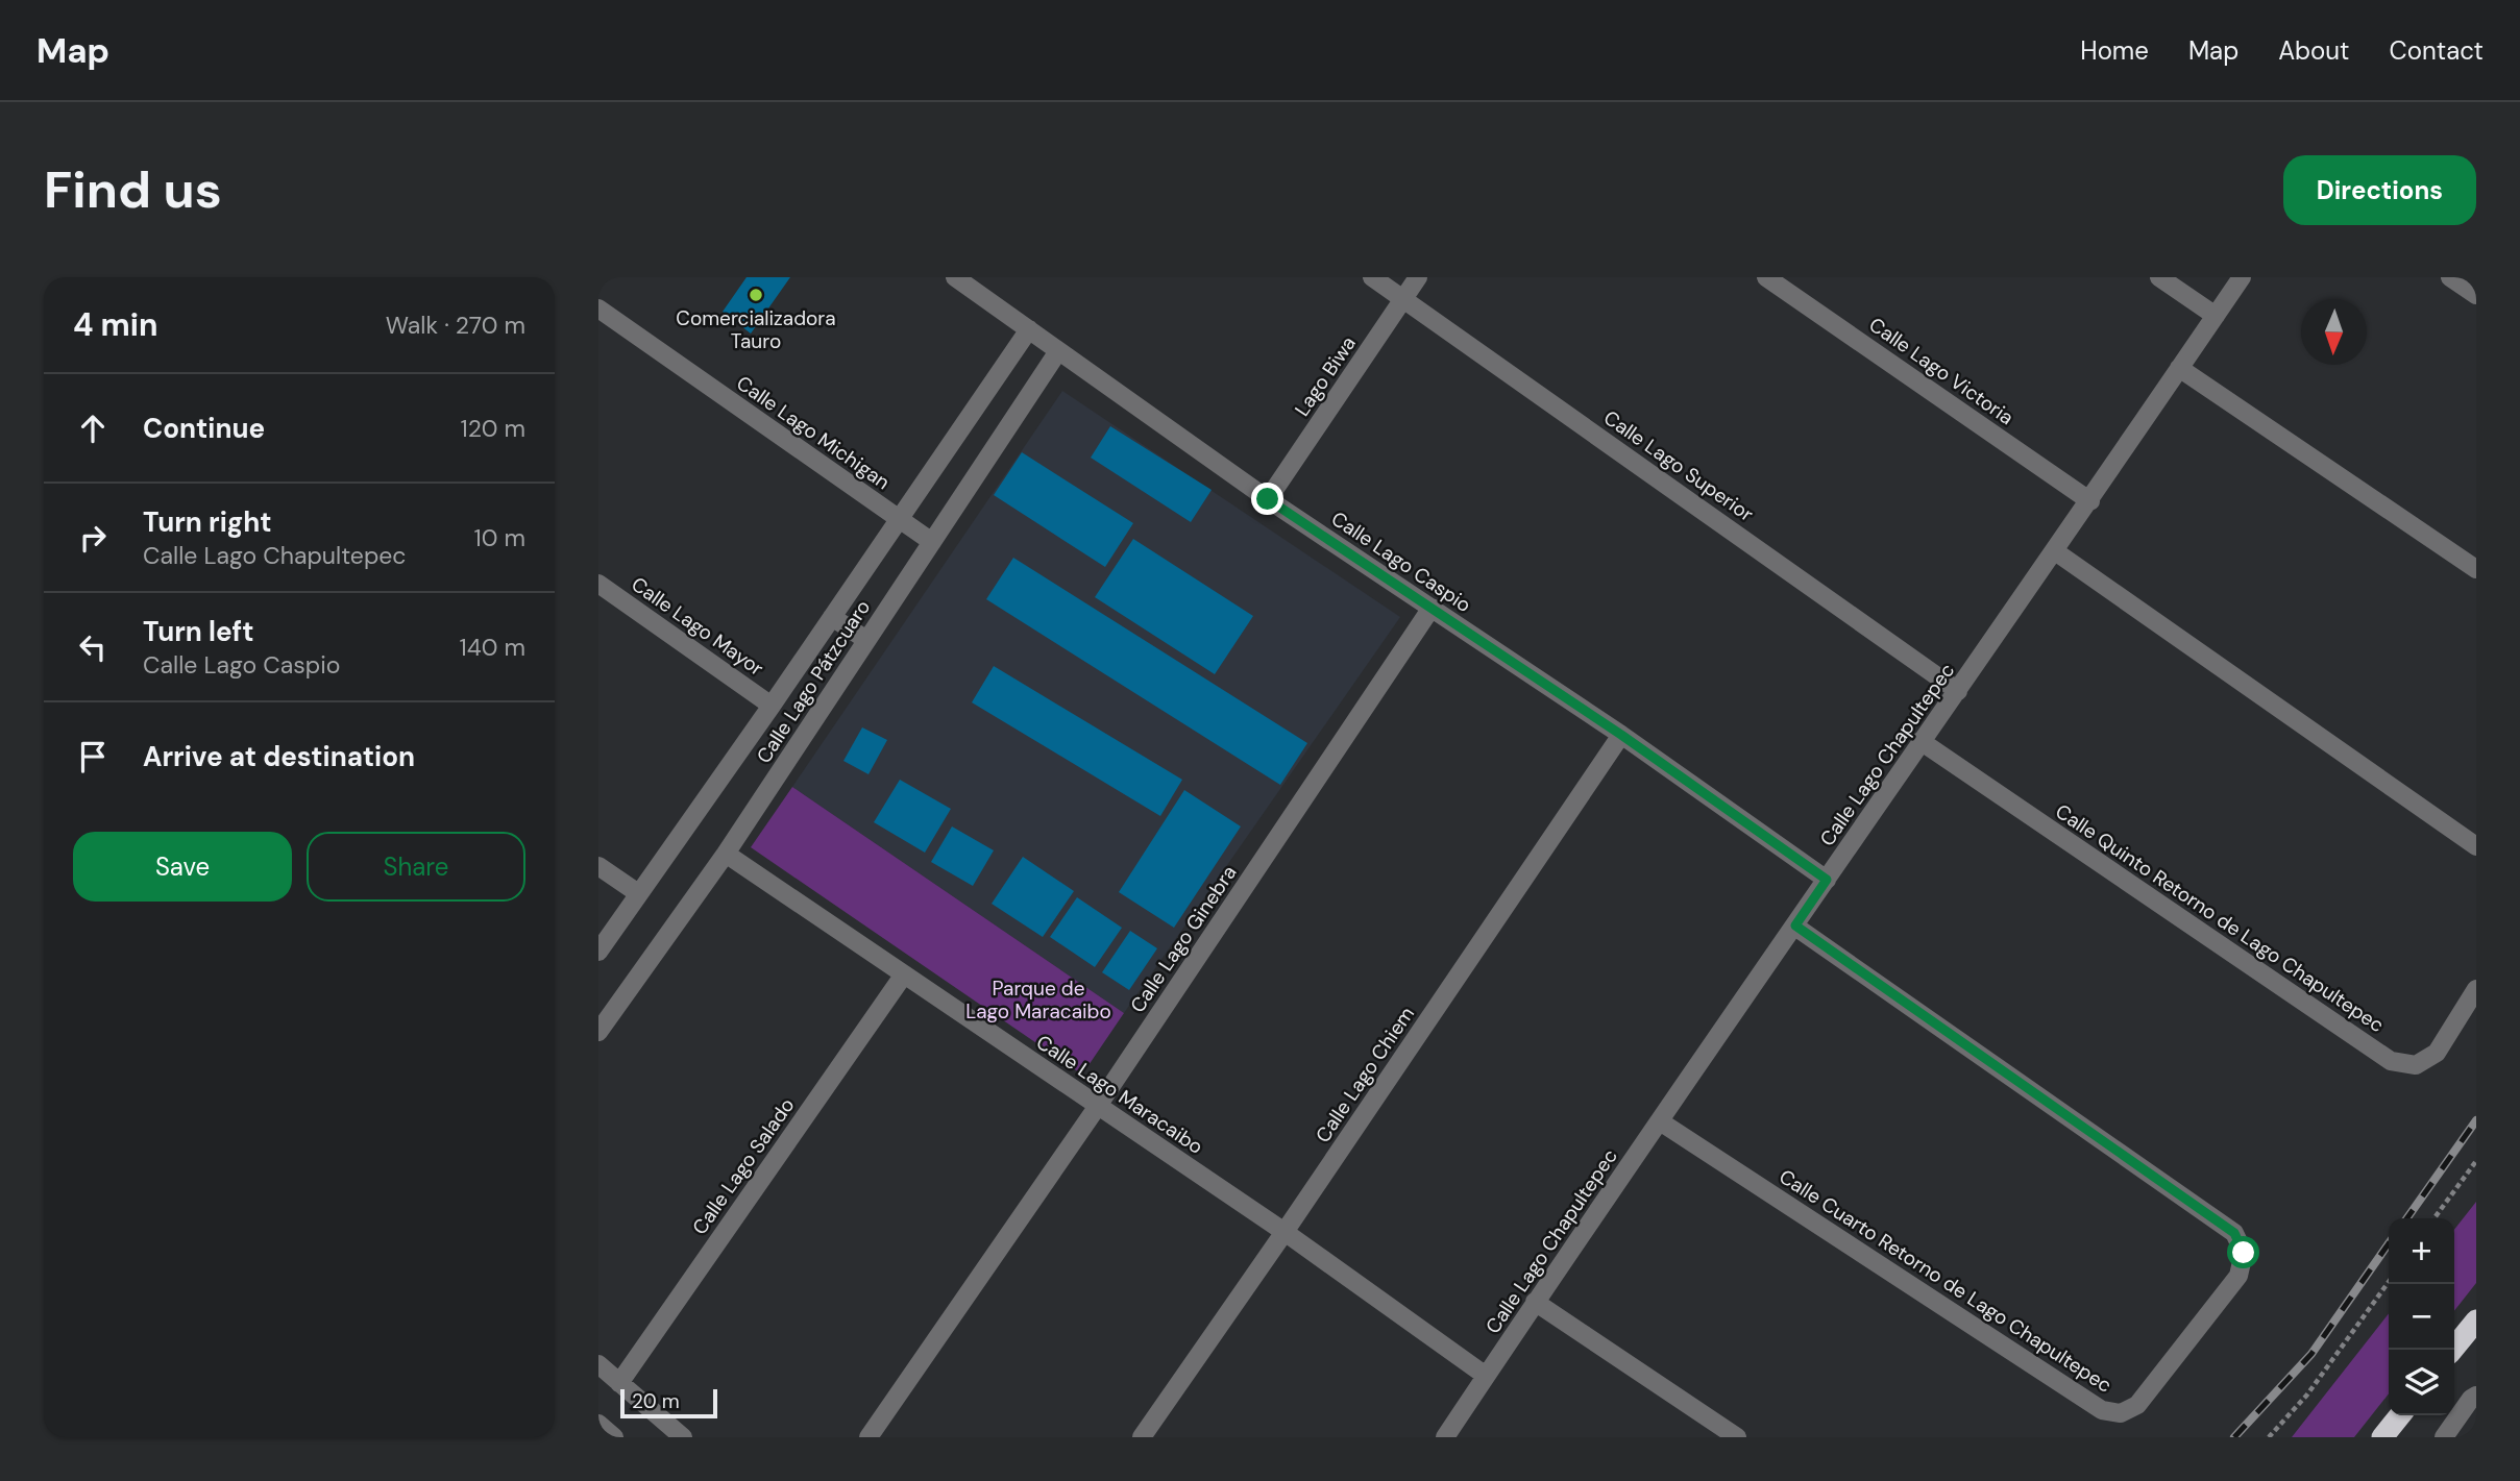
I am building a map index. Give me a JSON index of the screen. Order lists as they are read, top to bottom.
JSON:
{
  "streets": {
    "street": [
      "Calle Lago Victoria",
      "Lago Biwa",
      "Calle Lago Michigan",
      "Calle Lago Superior",
      "Calle Lago Caspio",
      "Calle Lago Mayor",
      "Calle Lago Pátzcuaro",
      "Calle Lago Chapultepec",
      "Calle Quinto Retorno de Lago Chapultepec",
      "Calle Lago Ginebra",
      "Calle Lago Chiem",
      "Calle Lago Maracaibo",
      "Calle Lago Salado",
      "Calle Cuarto Retorno de Lago Chapultepec"
    ]
  },
  "crossings": [
    ["Calle Lago Victoria", "Calle Lago Chapultepec"],
    ["Lago Biwa", "Calle Lago Superior"],
    ["Lago Biwa", "Calle Lago Caspio"],
    ["Calle Lago Michigan", "Calle Lago Pátzcuaro"],
    ["Calle Lago Superior", "Calle Lago Chapultepec"],
    ["Calle Lago Caspio", "Calle Lago Pátzcuaro"],
    ["Calle Lago Caspio", "Calle Lago Chapultepec"],
    ["Calle Lago Caspio", "Calle Lago Ginebra"],
    ["Calle Lago Caspio", "Calle Lago Chiem"],
    ["Calle Lago Mayor", "Calle Lago Pátzcuaro"],
    ["Calle Lago Pátzcuaro", "Calle Lago Maracaibo"],
    ["Calle Lago Chapultepec", "Calle Quinto Retorno de Lago Chapultepec"],
    ["Calle Lago Chapultepec", "Calle Lago Maracaibo"],
    ["Calle Lago Chapultepec", "Calle Cuarto Retorno de Lago Chapultepec"],
    ["Calle Lago Ginebra", "Calle Lago Maracaibo"],
    ["Calle Lago Chiem", "Calle Lago Maracaibo"],
    ["Calle Lago Maracaibo", "Calle Lago Salado"]
  ],
  "parks": ["Parque de Lago Maracaibo"],
  "places": ["Comercializadora Tauro"],
  "scale_bar": "20 m",
  "north": "bottom",
  "page": {
    "header": "Map",
    "nav": [
      "Home",
      "Map",
      "About",
      "Contact"
    ],
    "buttons": [
      "Directions",
      ["Save", "Share"]
    ],
    "title": "Find us",
    "heading": ["4 min", "Walk · 270 m"],
    "list": [
      ["Continue", "120 m"],
      ["Turn right", "Calle Lago Chapultepec", "10 m"],
      ["Turn left", "Calle Lago Caspio", "140 m"],
      "Arrive at destination"
    ],
    "map_buttons": ["+", "−"],
    "scale": "20 m"
  }
}
